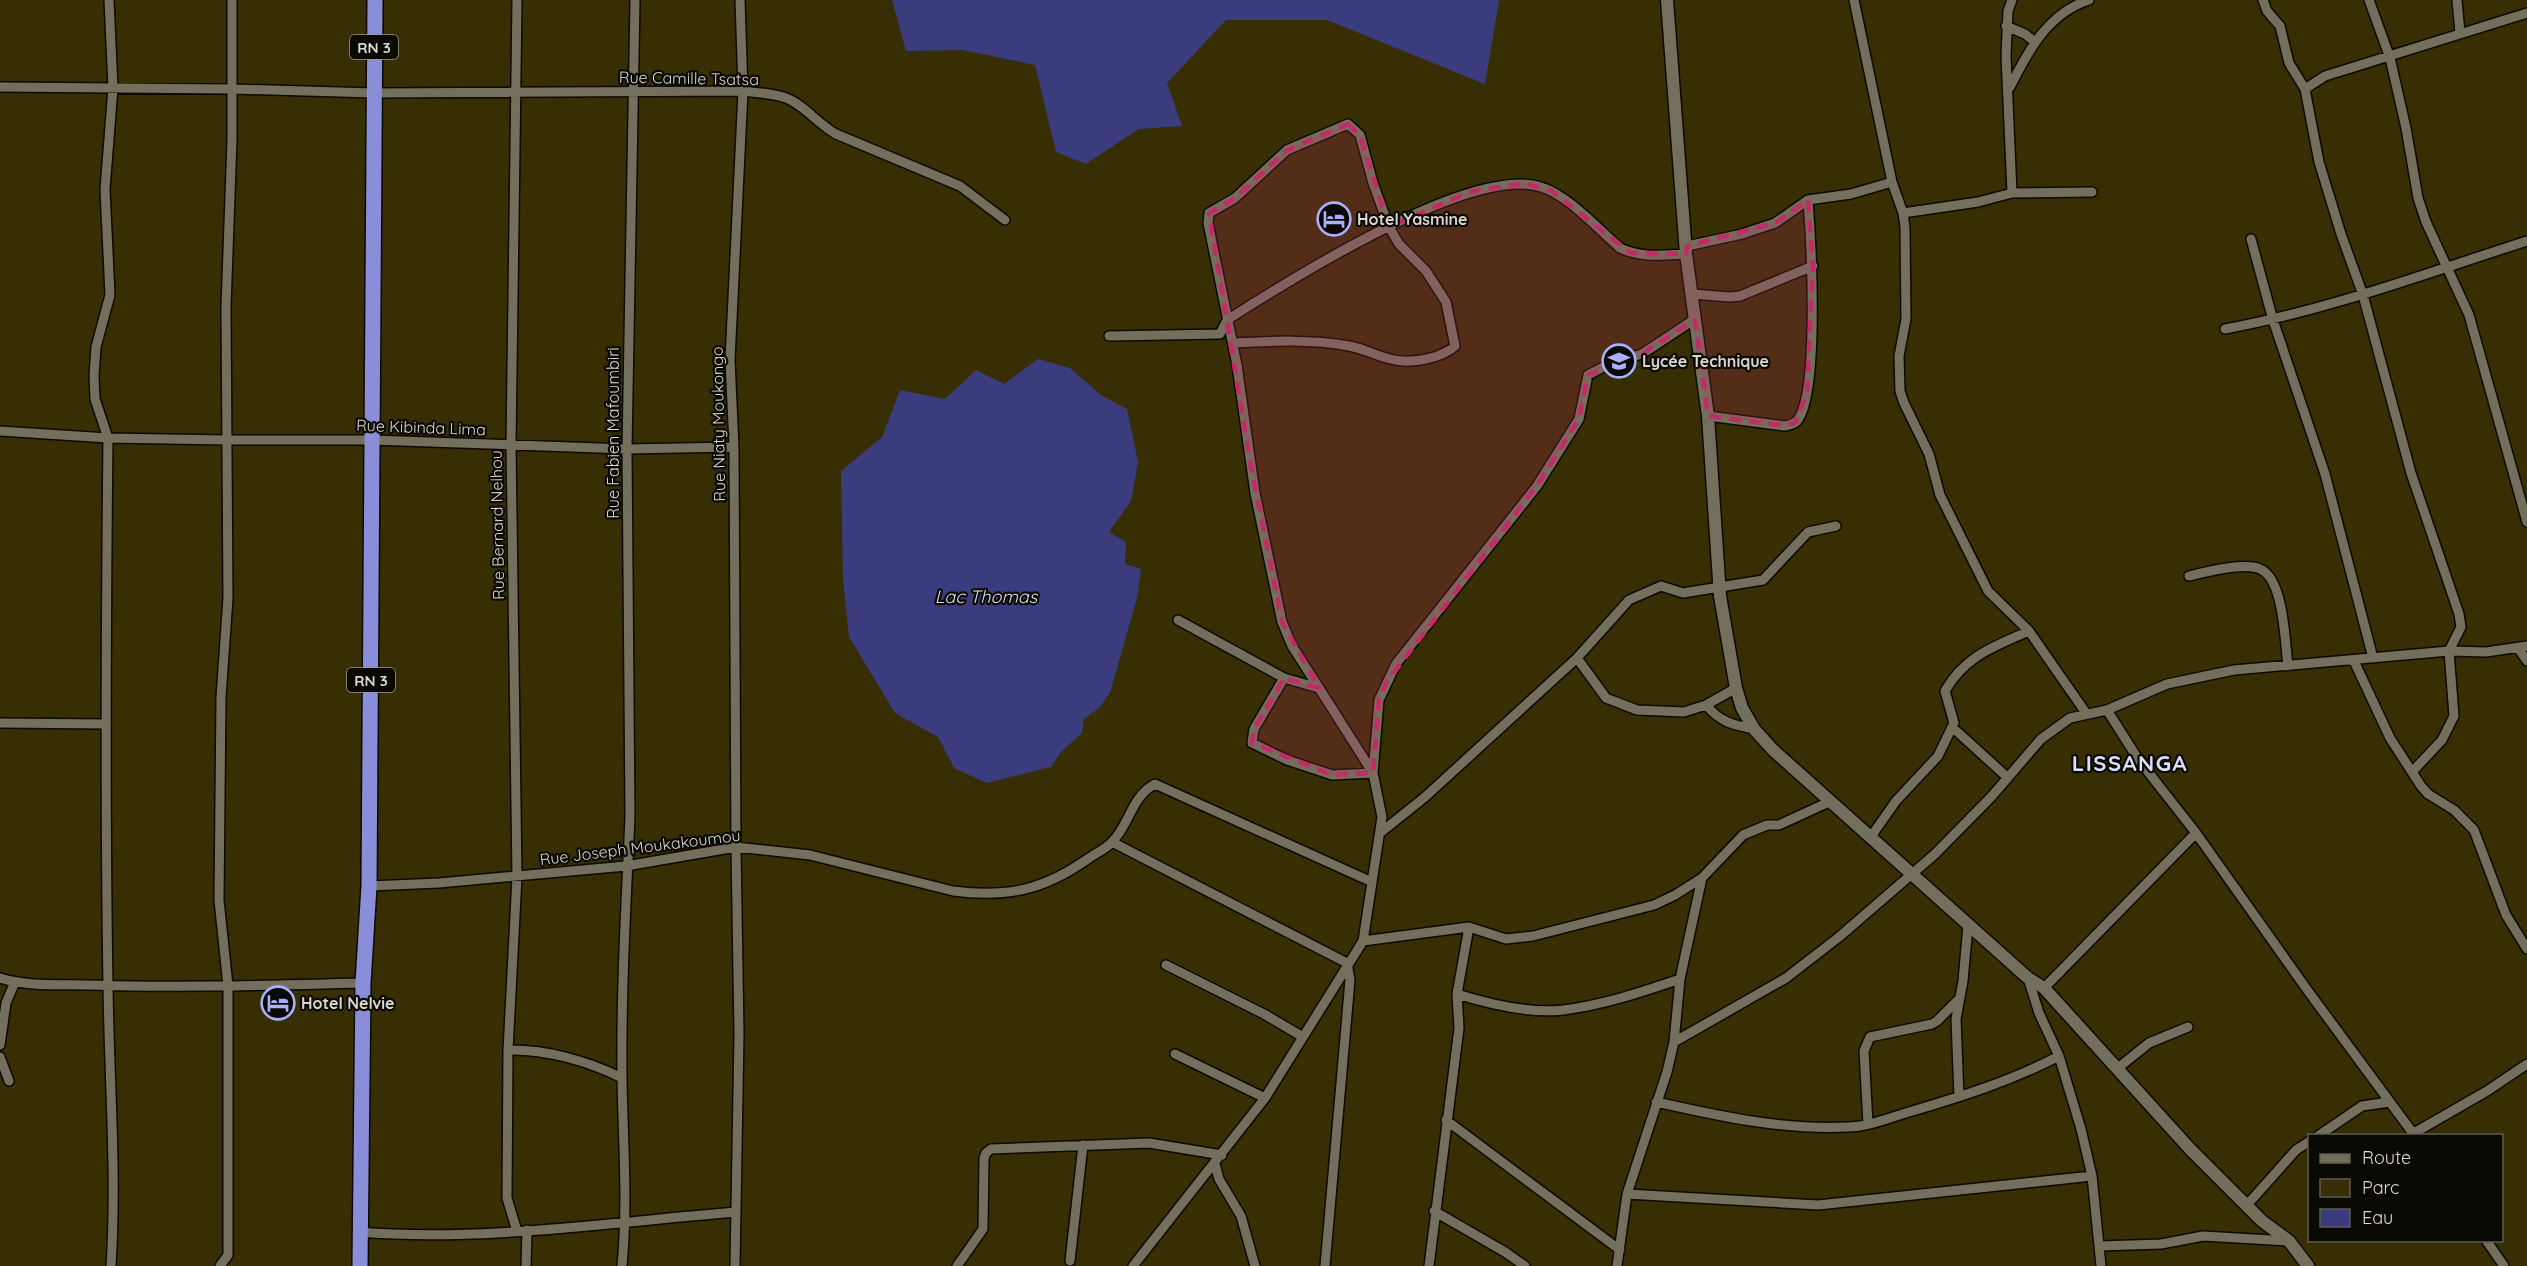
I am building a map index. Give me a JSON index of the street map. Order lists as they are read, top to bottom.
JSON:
{
  "streets": {
    "highway": ["RN 3"],
    "street": [
      "Rue Camille Tsatsa",
      "Rue Niaty Moukongo",
      "Rue Kibinda Lima",
      "Rue Fabien Mafoumbiri",
      "Rue Bernard Nelhou",
      "Rue Joseph Moukakoumou"
    ]
  },
  "crossings": [
    ["RN 3", "Rue Camille Tsatsa"],
    ["RN 3", "Rue Kibinda Lima"],
    ["RN 3", "Rue Joseph Moukakoumou"],
    ["Rue Camille Tsatsa", "Rue Niaty Moukongo"],
    ["Rue Camille Tsatsa", "Rue Fabien Mafoumbiri"],
    ["Rue Camille Tsatsa", "Rue Bernard Nelhou"],
    ["Rue Niaty Moukongo", "Rue Kibinda Lima"],
    ["Rue Niaty Moukongo", "Rue Joseph Moukakoumou"],
    ["Rue Kibinda Lima", "Rue Fabien Mafoumbiri"],
    ["Rue Kibinda Lima", "Rue Bernard Nelhou"],
    ["Rue Fabien Mafoumbiri", "Rue Joseph Moukakoumou"],
    ["Rue Bernard Nelhou", "Rue Joseph Moukakoumou"]
  ],
  "districts": ["LISSANGA"],
  "water": ["Lac Thomas"],
  "places": {
    "hotel": ["Hotel Yasmine", "Hotel Nelvie"],
    "school or university": ["Lycée Technique"]
  },
  "legend": ["Route", "Parc", "Eau"]
}
